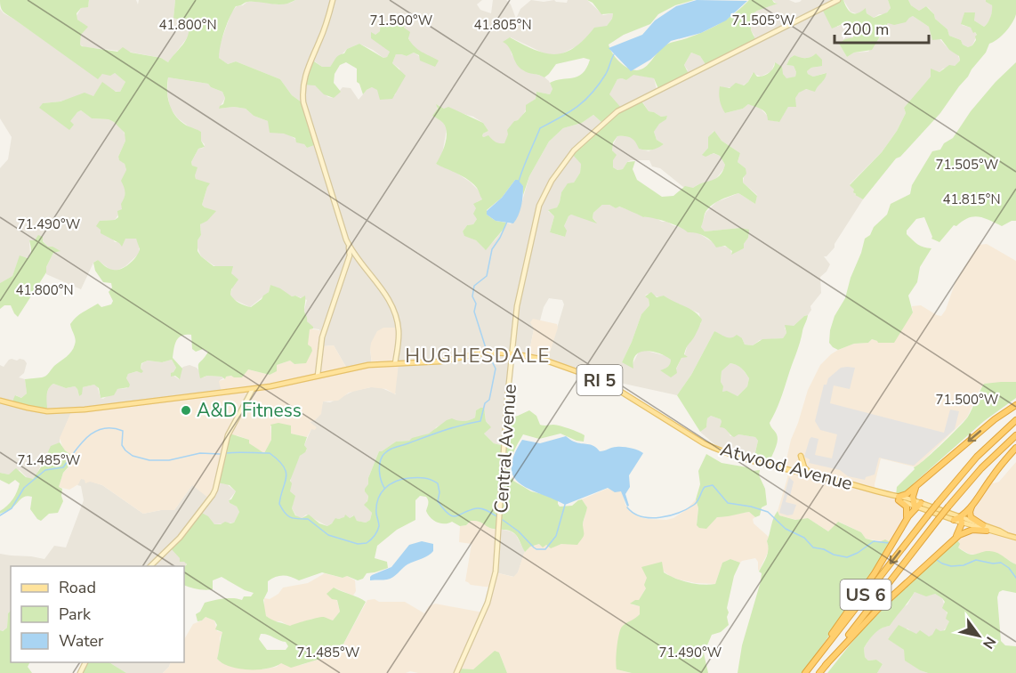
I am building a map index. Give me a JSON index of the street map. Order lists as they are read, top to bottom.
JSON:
{
  "streets": {
    "highway": ["US 6"],
    "main road": ["RI 5", "Atwood Avenue"],
    "street": ["Central Avenue"]
  },
  "crossings": [
    ["Central Avenue", "Atwood Avenue"]
  ],
  "districts": ["HUGHESDALE"],
  "places": ["A&D Fitness"],
  "legend": ["Road", "Park", "Water"],
  "scale_bar": "200 m",
  "north": "bottom right",
  "coordinates": [
    "71.500°W",
    "71.505°W",
    "41.805°N",
    "41.800°N",
    "41.815°N",
    "71.490°W",
    "71.485°W"
  ]
}
